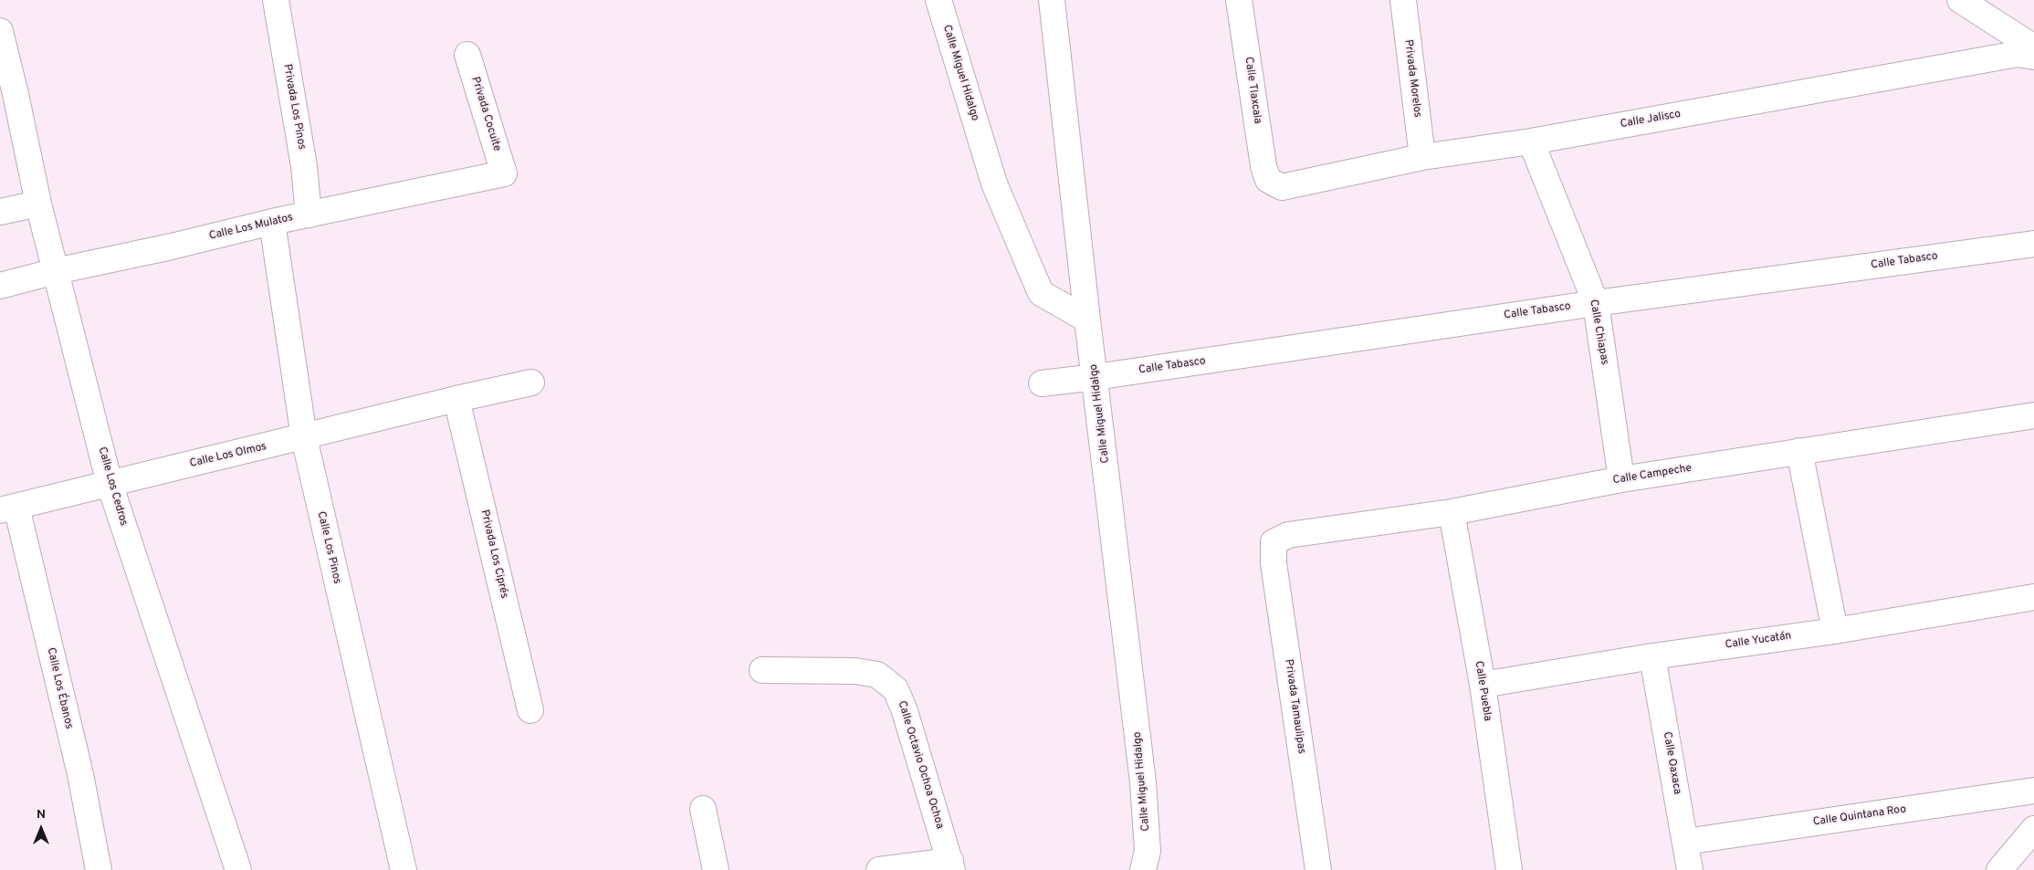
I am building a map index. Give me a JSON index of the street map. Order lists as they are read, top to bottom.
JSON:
{
  "streets": {
    "street": [
      "Calle Miguel Hidalgo",
      "Privada Morelos",
      "Calle Tlaxcala",
      "Privada Los Pinos",
      "Privada Cocuite",
      "Calle Jalisco",
      "Calle Los Mulatos",
      "Calle Tabasco",
      "Calle Chiapas",
      "Calle Los Olmos",
      "Calle Campeche",
      "Calle Los Cedros",
      "Calle Los Pinos",
      "Privada Los Ciprés",
      "Calle Yucatán",
      "Calle Los Ébanos",
      "Calle Puebla",
      "Privada Tamaulipas",
      "Calle Oaxaca",
      "Calle Octavio Ochoa Ochoa",
      "Calle Quintana Roo"
    ]
  },
  "crossings": [
    ["Calle Miguel Hidalgo", "Calle Tabasco"],
    ["Privada Morelos", "Calle Jalisco"],
    ["Calle Tlaxcala", "Calle Jalisco"],
    ["Privada Los Pinos", "Calle Los Mulatos"],
    ["Privada Cocuite", "Calle Los Mulatos"],
    ["Calle Jalisco", "Calle Chiapas"],
    ["Calle Los Mulatos", "Calle Los Cedros"],
    ["Calle Los Mulatos", "Calle Los Pinos"],
    ["Calle Tabasco", "Calle Chiapas"],
    ["Calle Chiapas", "Calle Campeche"],
    ["Calle Los Olmos", "Calle Los Cedros"],
    ["Calle Los Olmos", "Calle Los Pinos"],
    ["Calle Los Olmos", "Privada Los Ciprés"],
    ["Calle Los Olmos", "Calle Los Ébanos"],
    ["Calle Campeche", "Calle Puebla"],
    ["Calle Campeche", "Privada Tamaulipas"],
    ["Calle Yucatán", "Calle Puebla"],
    ["Calle Yucatán", "Calle Oaxaca"],
    ["Calle Oaxaca", "Calle Quintana Roo"]
  ],
  "north": "top"
}
